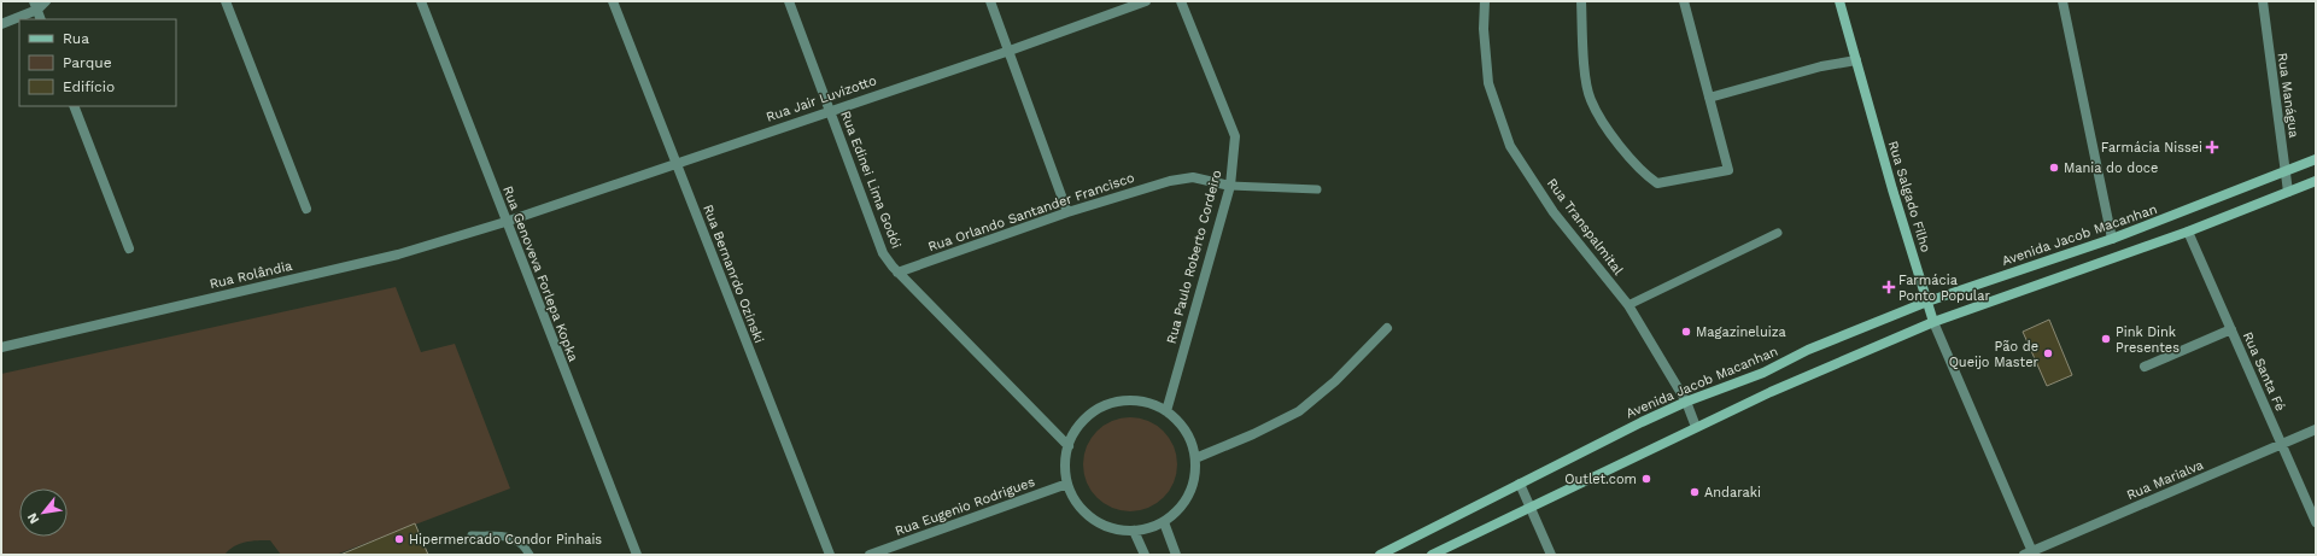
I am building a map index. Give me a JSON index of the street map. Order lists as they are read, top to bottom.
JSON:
{
  "streets": {
    "main road": ["Rua Salgado Filho", "Avenida Jacob Macanhan"],
    "street": [
      "Rua Manágua",
      "Rua Jair Luvizotto",
      "Rua Edinei Lima Godói",
      "Rua Orlando Santander Francisco",
      "Rua Transpalmital",
      "Rua Paulo Roberto Cordeiro",
      "Rua Genoveva Forlepa Kopka",
      "Rua Bernanrdo Ozinski",
      "Rua Rolândia",
      "Rua Santa Fé",
      "Rua Marialva",
      "Rua Eugenio Rodrigues"
    ]
  },
  "crossings": [
    ["Rua Manágua", "Avenida Jacob Macanhan"],
    ["Rua Jair Luvizotto", "Rua Edinei Lima Godói"],
    ["Rua Jair Luvizotto", "Rua Genoveva Forlepa Kopka"],
    ["Rua Jair Luvizotto", "Rua Bernanrdo Ozinski"],
    ["Rua Jair Luvizotto", "Rua Rolândia"],
    ["Rua Edinei Lima Godói", "Rua Orlando Santander Francisco"],
    ["Rua Edinei Lima Godói", "Rua Paulo Roberto Cordeiro"],
    ["Rua Edinei Lima Godói", "Rua Eugenio Rodrigues"],
    ["Rua Salgado Filho", "Avenida Jacob Macanhan"],
    ["Rua Salgado Filho", "Rua Marialva"],
    ["Rua Orlando Santander Francisco", "Rua Paulo Roberto Cordeiro"],
    ["Rua Transpalmital", "Avenida Jacob Macanhan"],
    ["Rua Paulo Roberto Cordeiro", "Rua Eugenio Rodrigues"],
    ["Rua Genoveva Forlepa Kopka", "Rua Rolândia"],
    ["Rua Santa Fé", "Rua Marialva"]
  ],
  "places": {
    "health": ["Farmácia Nissei", "Farmácia Ponto Popular"],
    "other": [
      "Mania do doce",
      "Magazineluiza",
      "Pink Dink Presentes",
      "Pão de Queijo Master",
      "Outlet.com",
      "Andaraki",
      "Hipermercado Condor Pinhais"
    ]
  },
  "legend": ["Rua", "Parque", "Edifício"],
  "north": "bottom left"
}
